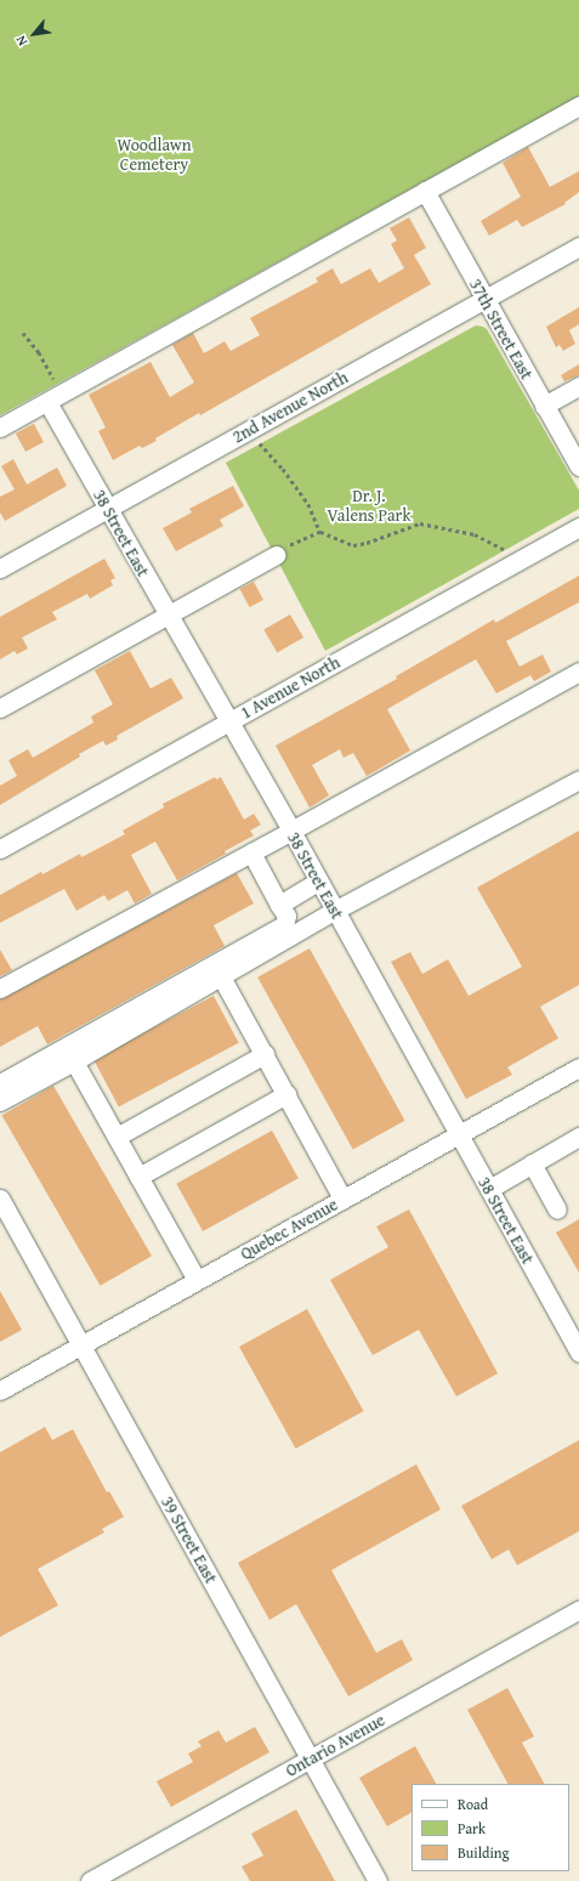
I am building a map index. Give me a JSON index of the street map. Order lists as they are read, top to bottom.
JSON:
{
  "streets": {
    "street": [
      "37th Street East",
      "2nd Avenue North",
      "38 Street East",
      "1 Avenue North",
      "Quebec Avenue",
      "39 Street East",
      "Ontario Avenue"
    ]
  },
  "crossings": [
    ["37th Street East", "2nd Avenue North"],
    ["2nd Avenue North", "38 Street East"],
    ["38 Street East", "1 Avenue North"],
    ["38 Street East", "Quebec Avenue"],
    ["Quebec Avenue", "39 Street East"],
    ["39 Street East", "Ontario Avenue"]
  ],
  "parks": ["Woodlawn Cemetery", "Dr. J. Valens Park"],
  "legend": ["Road", "Park", "Building"],
  "north": "bottom left"
}
